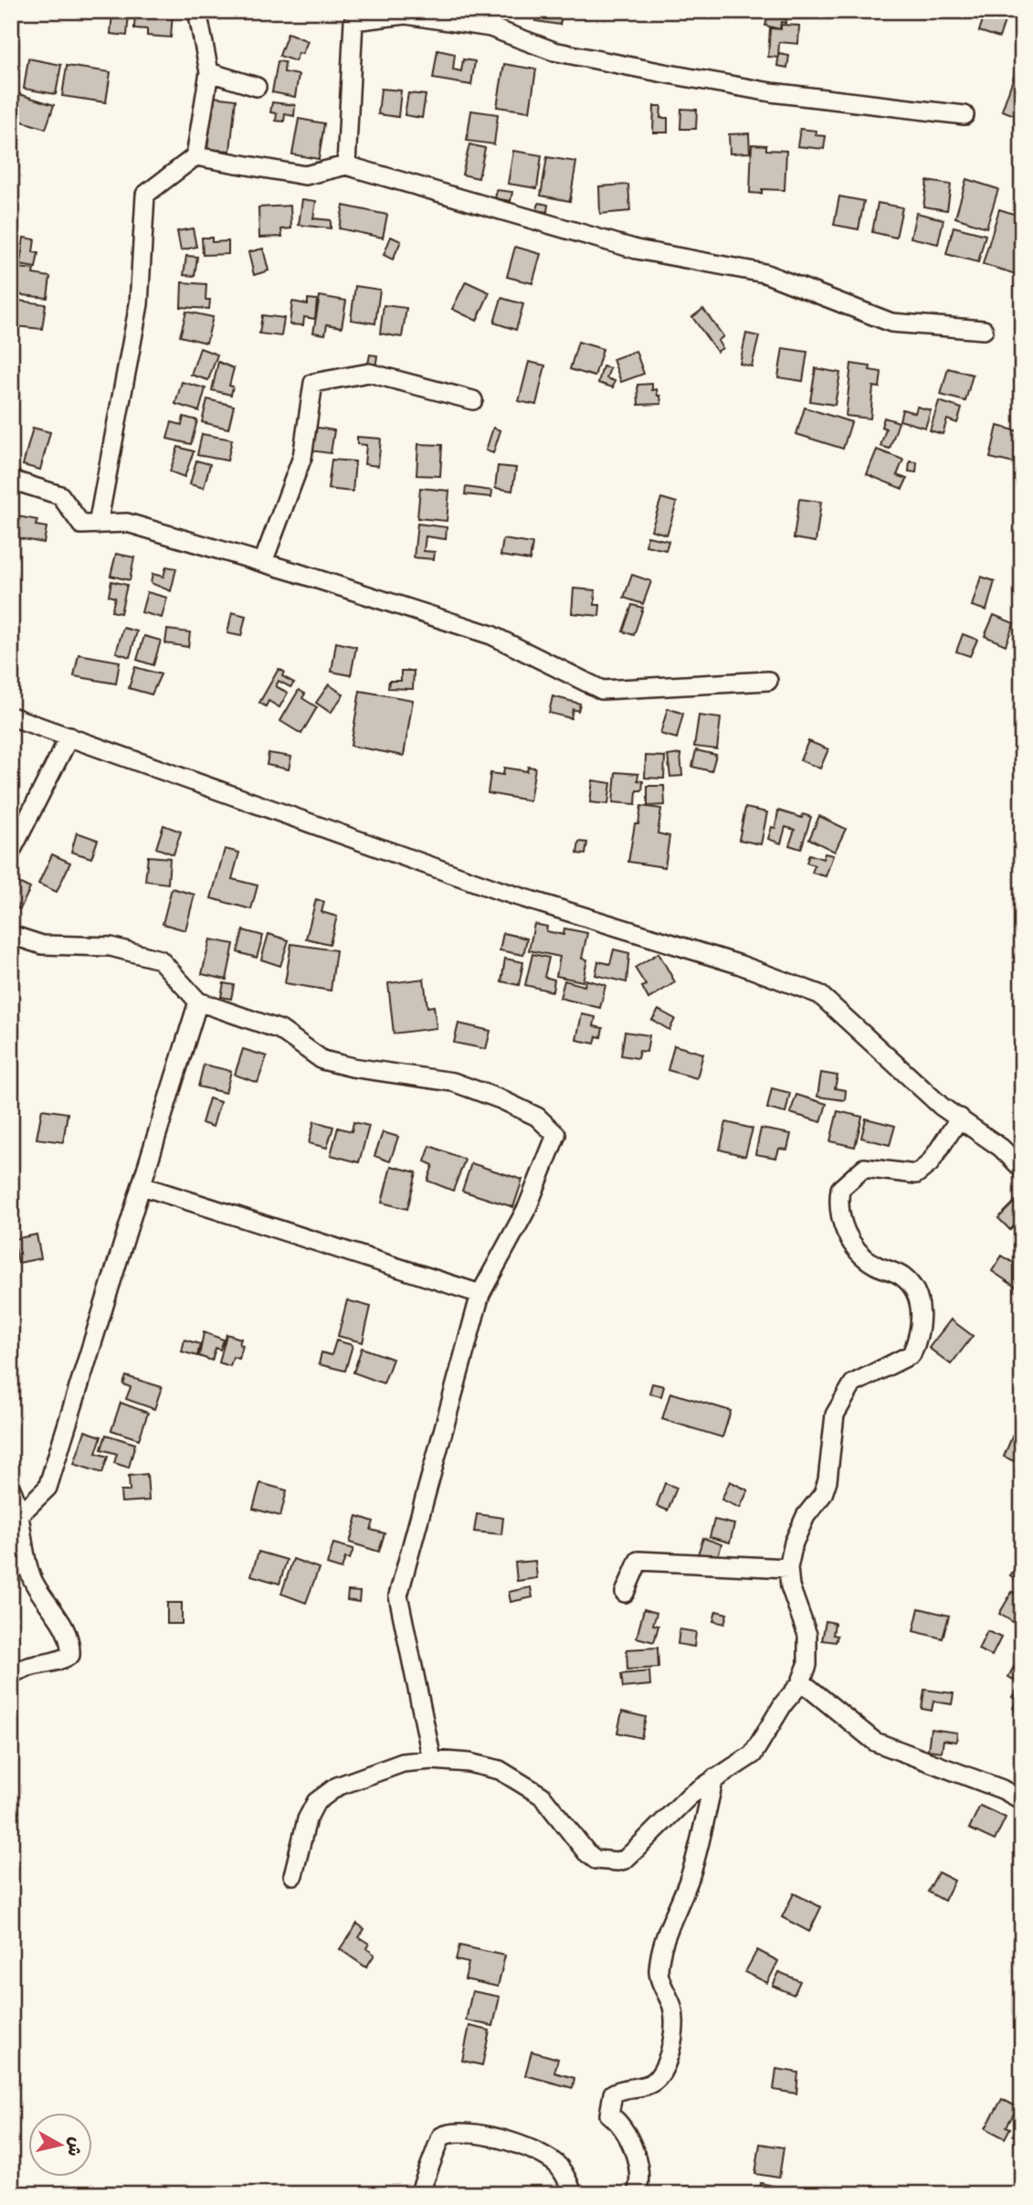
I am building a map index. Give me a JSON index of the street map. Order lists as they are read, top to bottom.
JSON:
{
  "north": "right"
}
